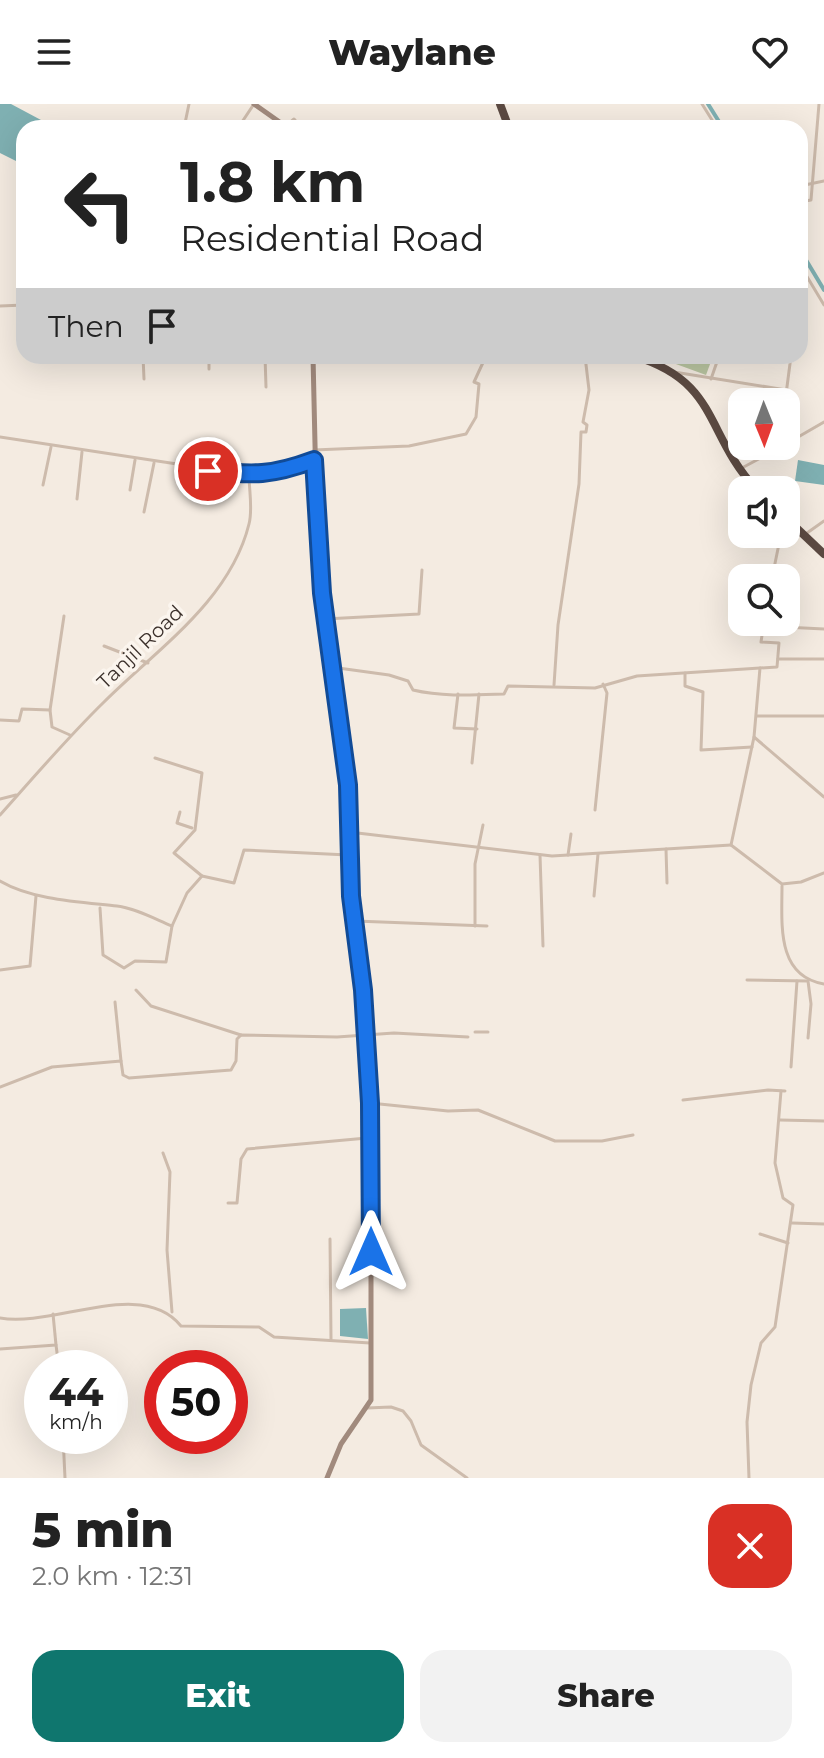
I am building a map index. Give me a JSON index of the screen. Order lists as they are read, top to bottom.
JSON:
{
  "streets": {
    "street": ["Tanjil Road"]
  },
  "north": "bottom",
  "page": {
    "header": "Waylane",
    "turn": ["1.8 km", "Residential Road"],
    "then": "Then",
    "speed": "44 km/h",
    "limit": "50",
    "heading": ["5 min", "2.0 km · 12:31"],
    "buttons": ["Exit", "Share"]
  }
}
